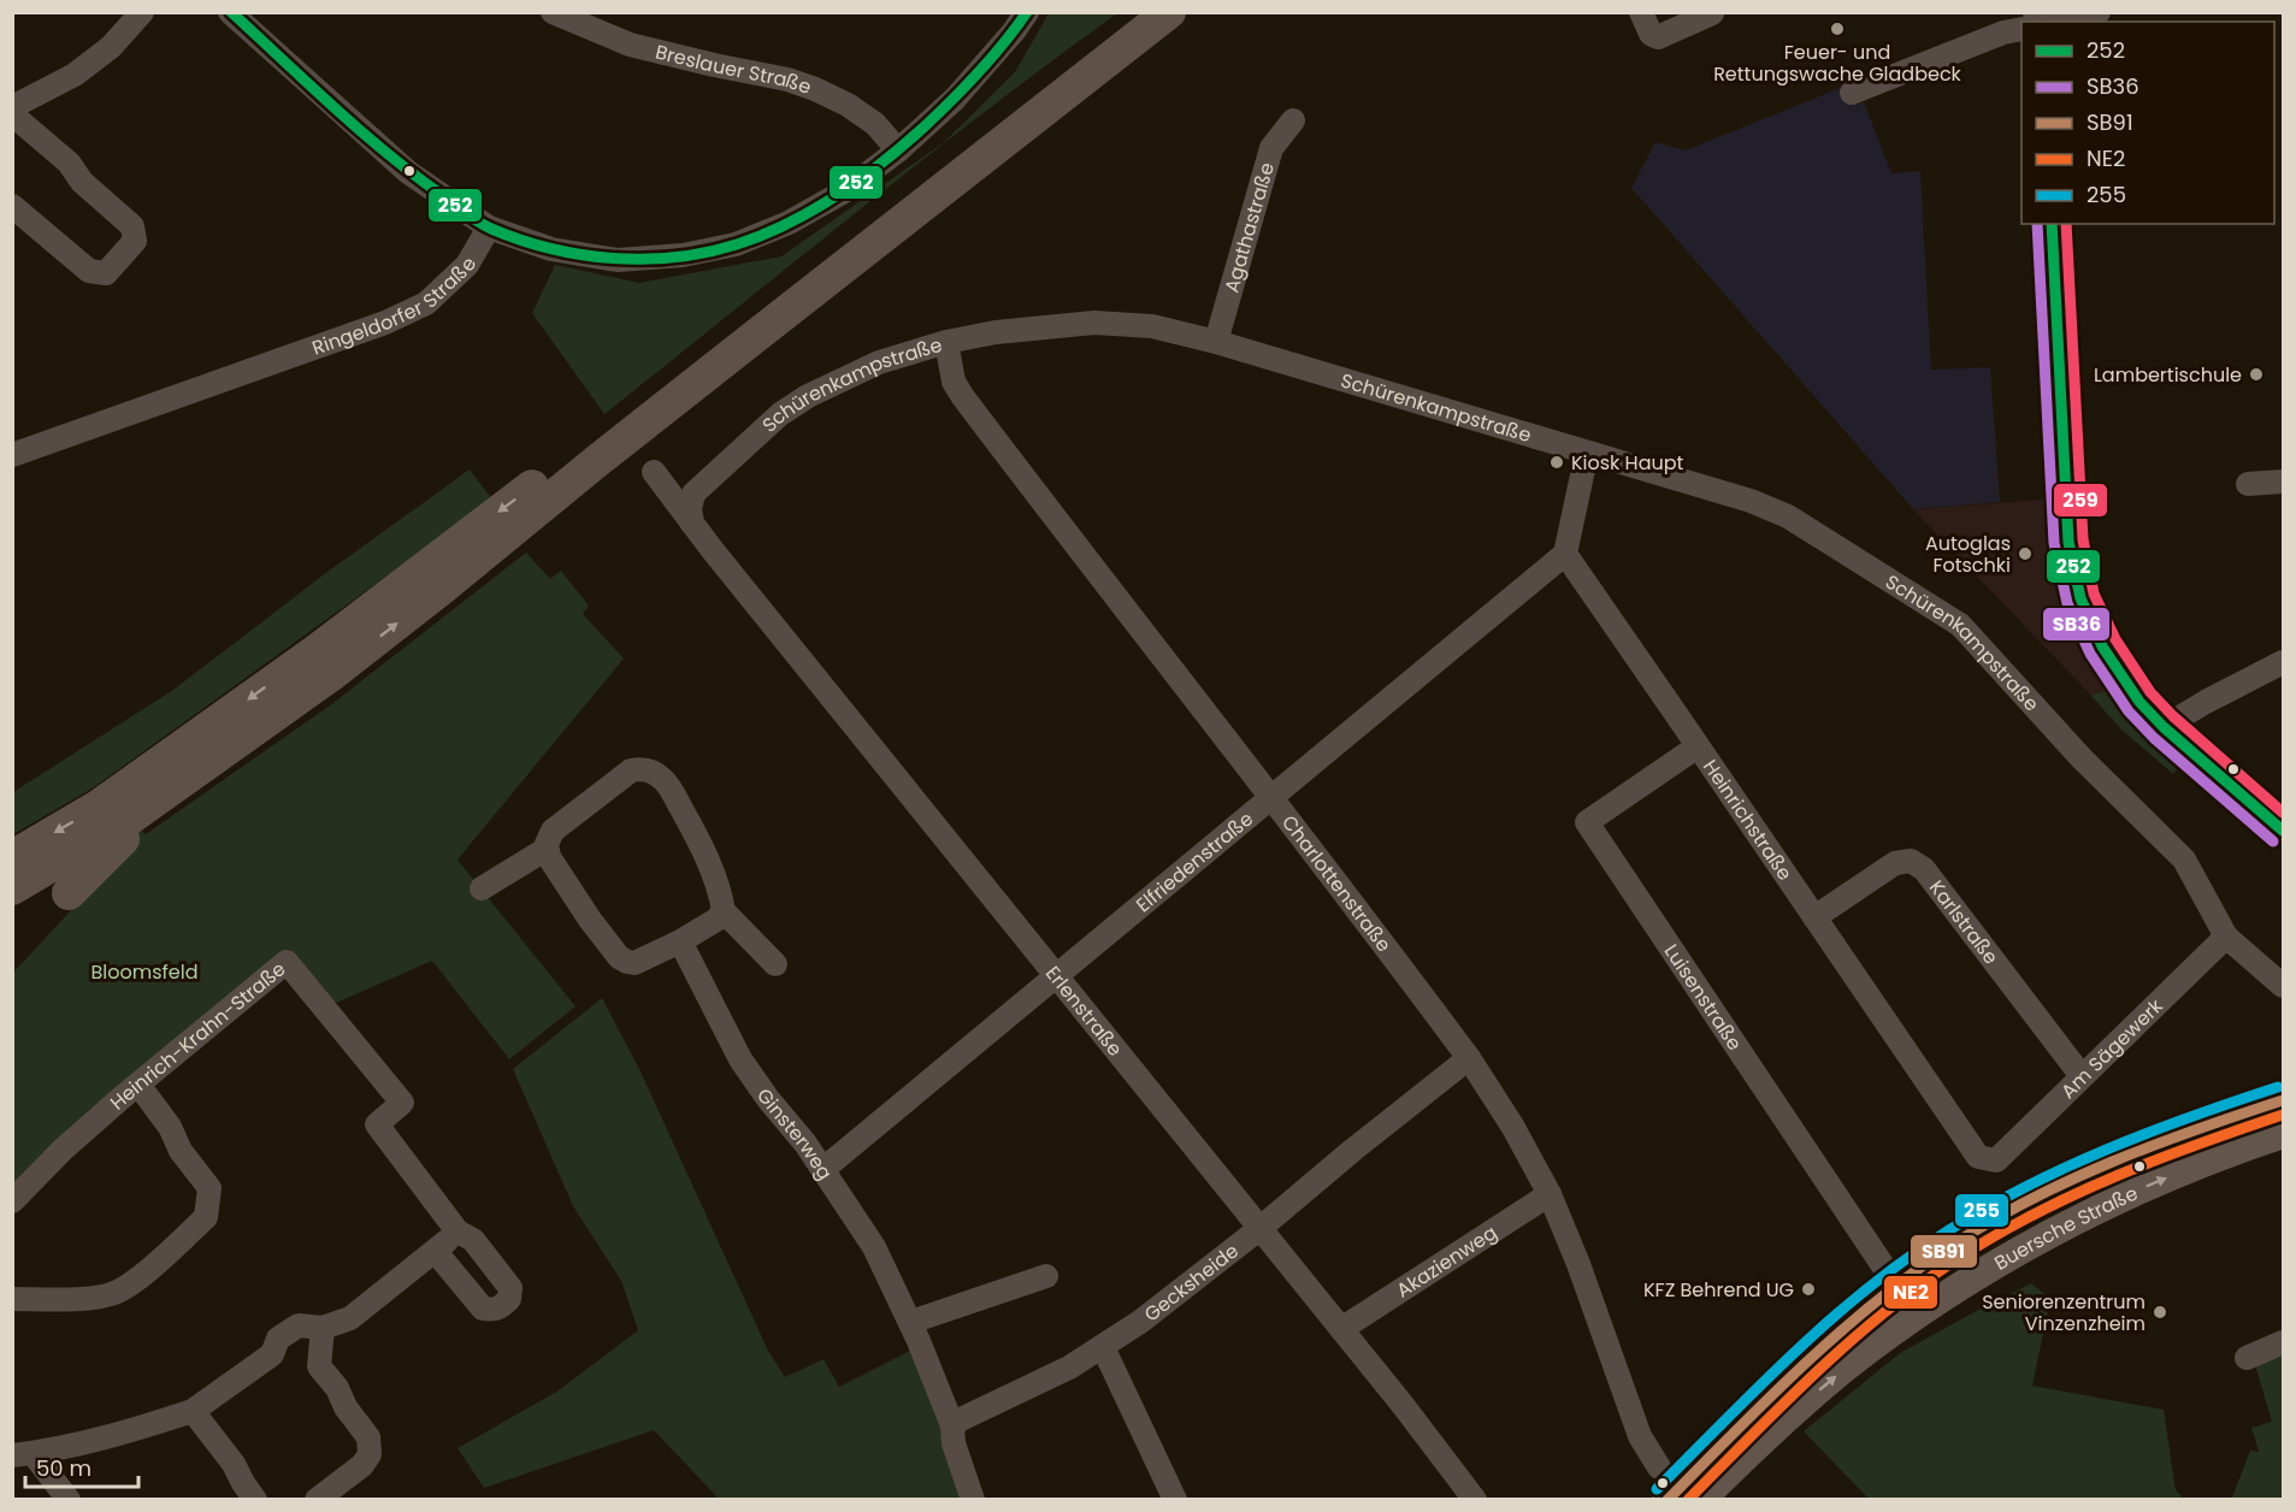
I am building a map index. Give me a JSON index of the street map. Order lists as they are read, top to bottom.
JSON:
{
  "streets": {
    "main road": ["Buersche Straße"],
    "street": [
      "Breslauer Straße",
      "Agathastraße",
      "Ringeldorfer Straße",
      "Schürenkampstraße",
      "Heinrichstraße",
      "Elfriedenstraße",
      "Charlottenstraße",
      "Karlstraße",
      "Luisenstraße",
      "Erlenstraße",
      "Heinrich-Krahn-Straße",
      "Am Sägewerk",
      "Ginsterweg",
      "Akazienweg",
      "Gecksheide"
    ]
  },
  "crossings": [
    ["Breslauer Straße", "Ringeldorfer Straße"],
    ["Agathastraße", "Schürenkampstraße"],
    ["Schürenkampstraße", "Charlottenstraße"],
    ["Schürenkampstraße", "Erlenstraße"],
    ["Schürenkampstraße", "Am Sägewerk"],
    ["Heinrichstraße", "Elfriedenstraße"],
    ["Heinrichstraße", "Karlstraße"],
    ["Heinrichstraße", "Luisenstraße"],
    ["Heinrichstraße", "Am Sägewerk"],
    ["Elfriedenstraße", "Charlottenstraße"],
    ["Elfriedenstraße", "Erlenstraße"],
    ["Elfriedenstraße", "Ginsterweg"],
    ["Charlottenstraße", "Akazienweg"],
    ["Charlottenstraße", "Gecksheide"],
    ["Karlstraße", "Am Sägewerk"],
    ["Luisenstraße", "Buersche Straße"],
    ["Erlenstraße", "Akazienweg"],
    ["Erlenstraße", "Gecksheide"],
    ["Ginsterweg", "Gecksheide"]
  ],
  "parks": ["Bloomsfeld"],
  "places": [
    "Feuer- und Rettungswache Gladbeck",
    "Lambertischule",
    "Kiosk Haupt",
    "Autoglas Fotschki",
    "KFZ Behrend UG",
    "Seniorenzentrum Vinzenzheim"
  ],
  "lines": [
    "transit line 252",
    "transit line SB36",
    "transit line 259",
    "transit line 255",
    "transit line SB91",
    "transit line NE2"
  ],
  "legend": [
    "252",
    "SB36",
    "SB91",
    "NE2",
    "255"
  ],
  "scale_bar": "50 m"
}
